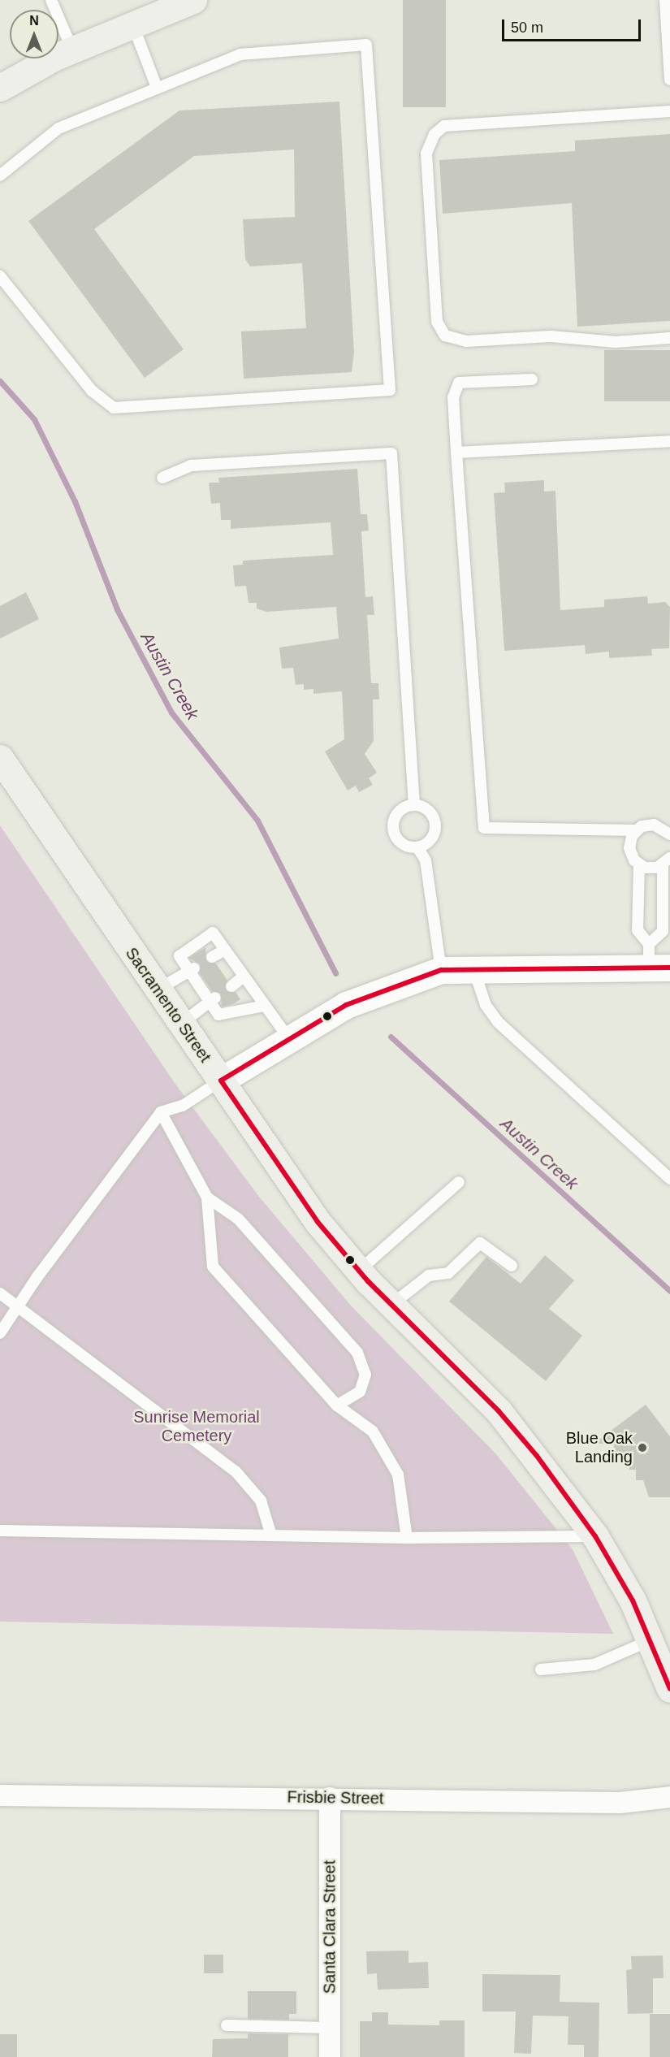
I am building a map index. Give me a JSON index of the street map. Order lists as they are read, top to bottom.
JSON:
{
  "streets": {
    "main road": ["Sacramento Street"],
    "street": ["Frisbie Street", "Santa Clara Street"]
  },
  "crossings": [
    ["Frisbie Street", "Santa Clara Street"]
  ],
  "water": ["Austin Creek"],
  "parks": ["Sunrise Memorial Cemetery"],
  "places": ["Blue Oak Landing"],
  "scale_bar": "50 m",
  "north": "top"
}
